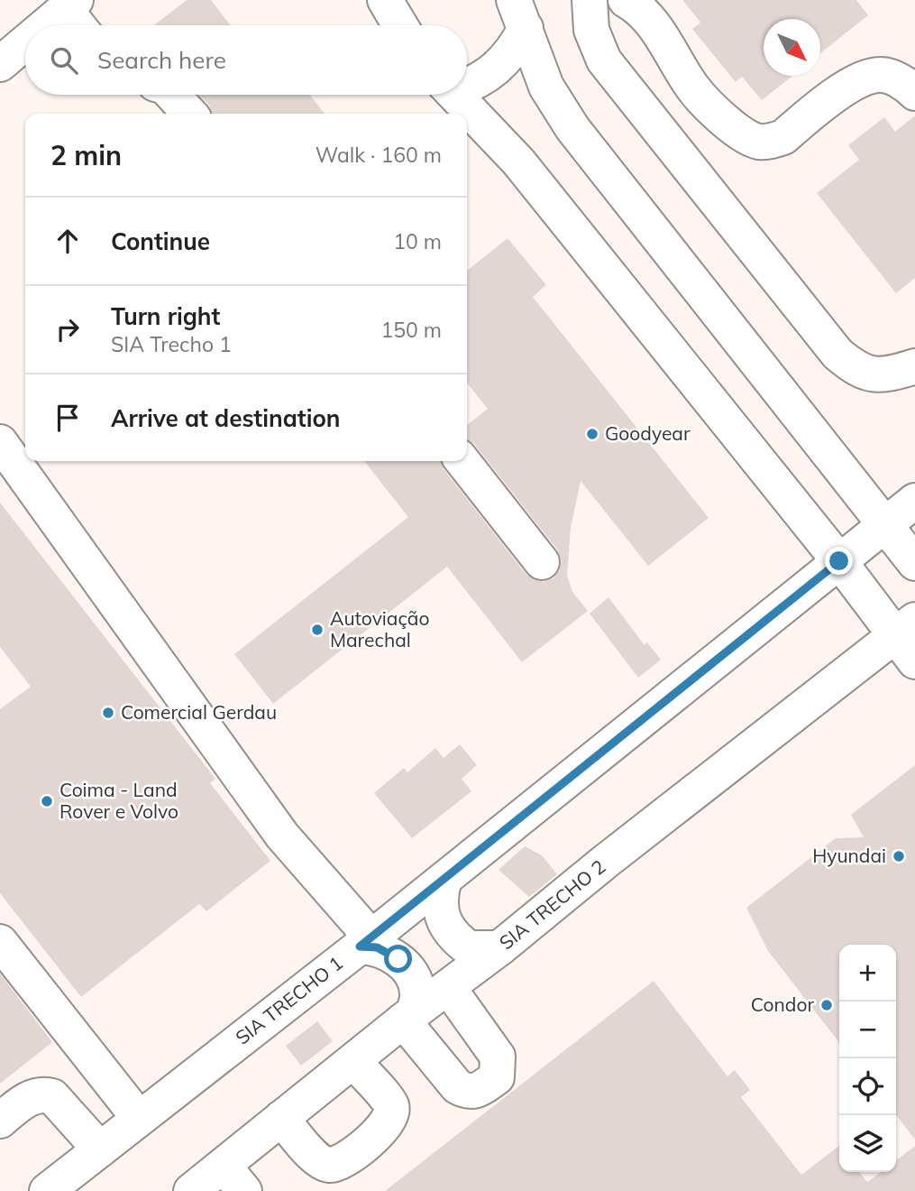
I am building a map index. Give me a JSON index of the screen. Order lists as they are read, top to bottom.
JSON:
{
  "streets": {
    "main road": ["SIA TRECHO 2", "SIA TRECHO 1"]
  },
  "places": [
    "Goodyear",
    "Autoviação Marechal",
    "Comercial Gerdau",
    "Coima - Land Rover e Volvo",
    "Hyundai",
    "Condor"
  ],
  "north": "bottom right",
  "page": {
    "search": "Search here",
    "heading": ["2 min", "Walk · 160 m"],
    "list": [
      ["Continue", "10 m"],
      ["Turn right", "SIA Trecho 1", "150 m"],
      "Arrive at destination"
    ],
    "map_buttons": ["+", "−"]
  }
}
